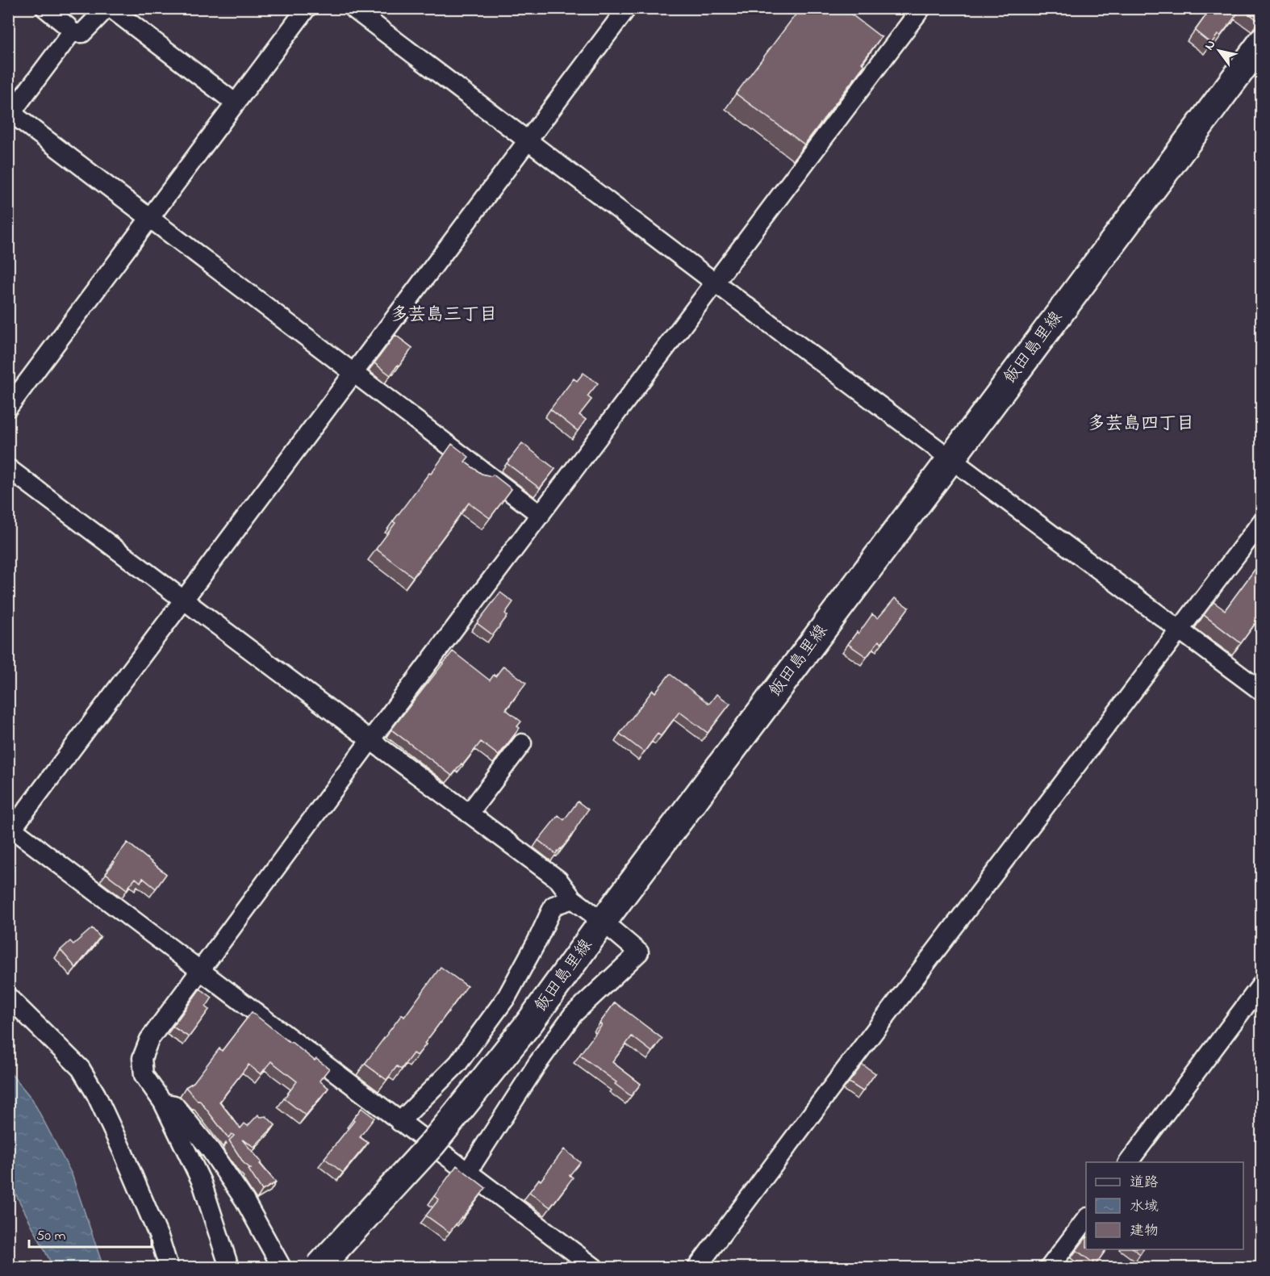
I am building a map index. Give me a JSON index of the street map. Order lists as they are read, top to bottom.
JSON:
{
  "streets": {
    "main road": ["飯田島里線"]
  },
  "districts": ["多芸島三丁目", "多芸島四丁目"],
  "legend": ["道路", "水域", "建物"],
  "scale_bar": "50 m",
  "north": "top left"
}
